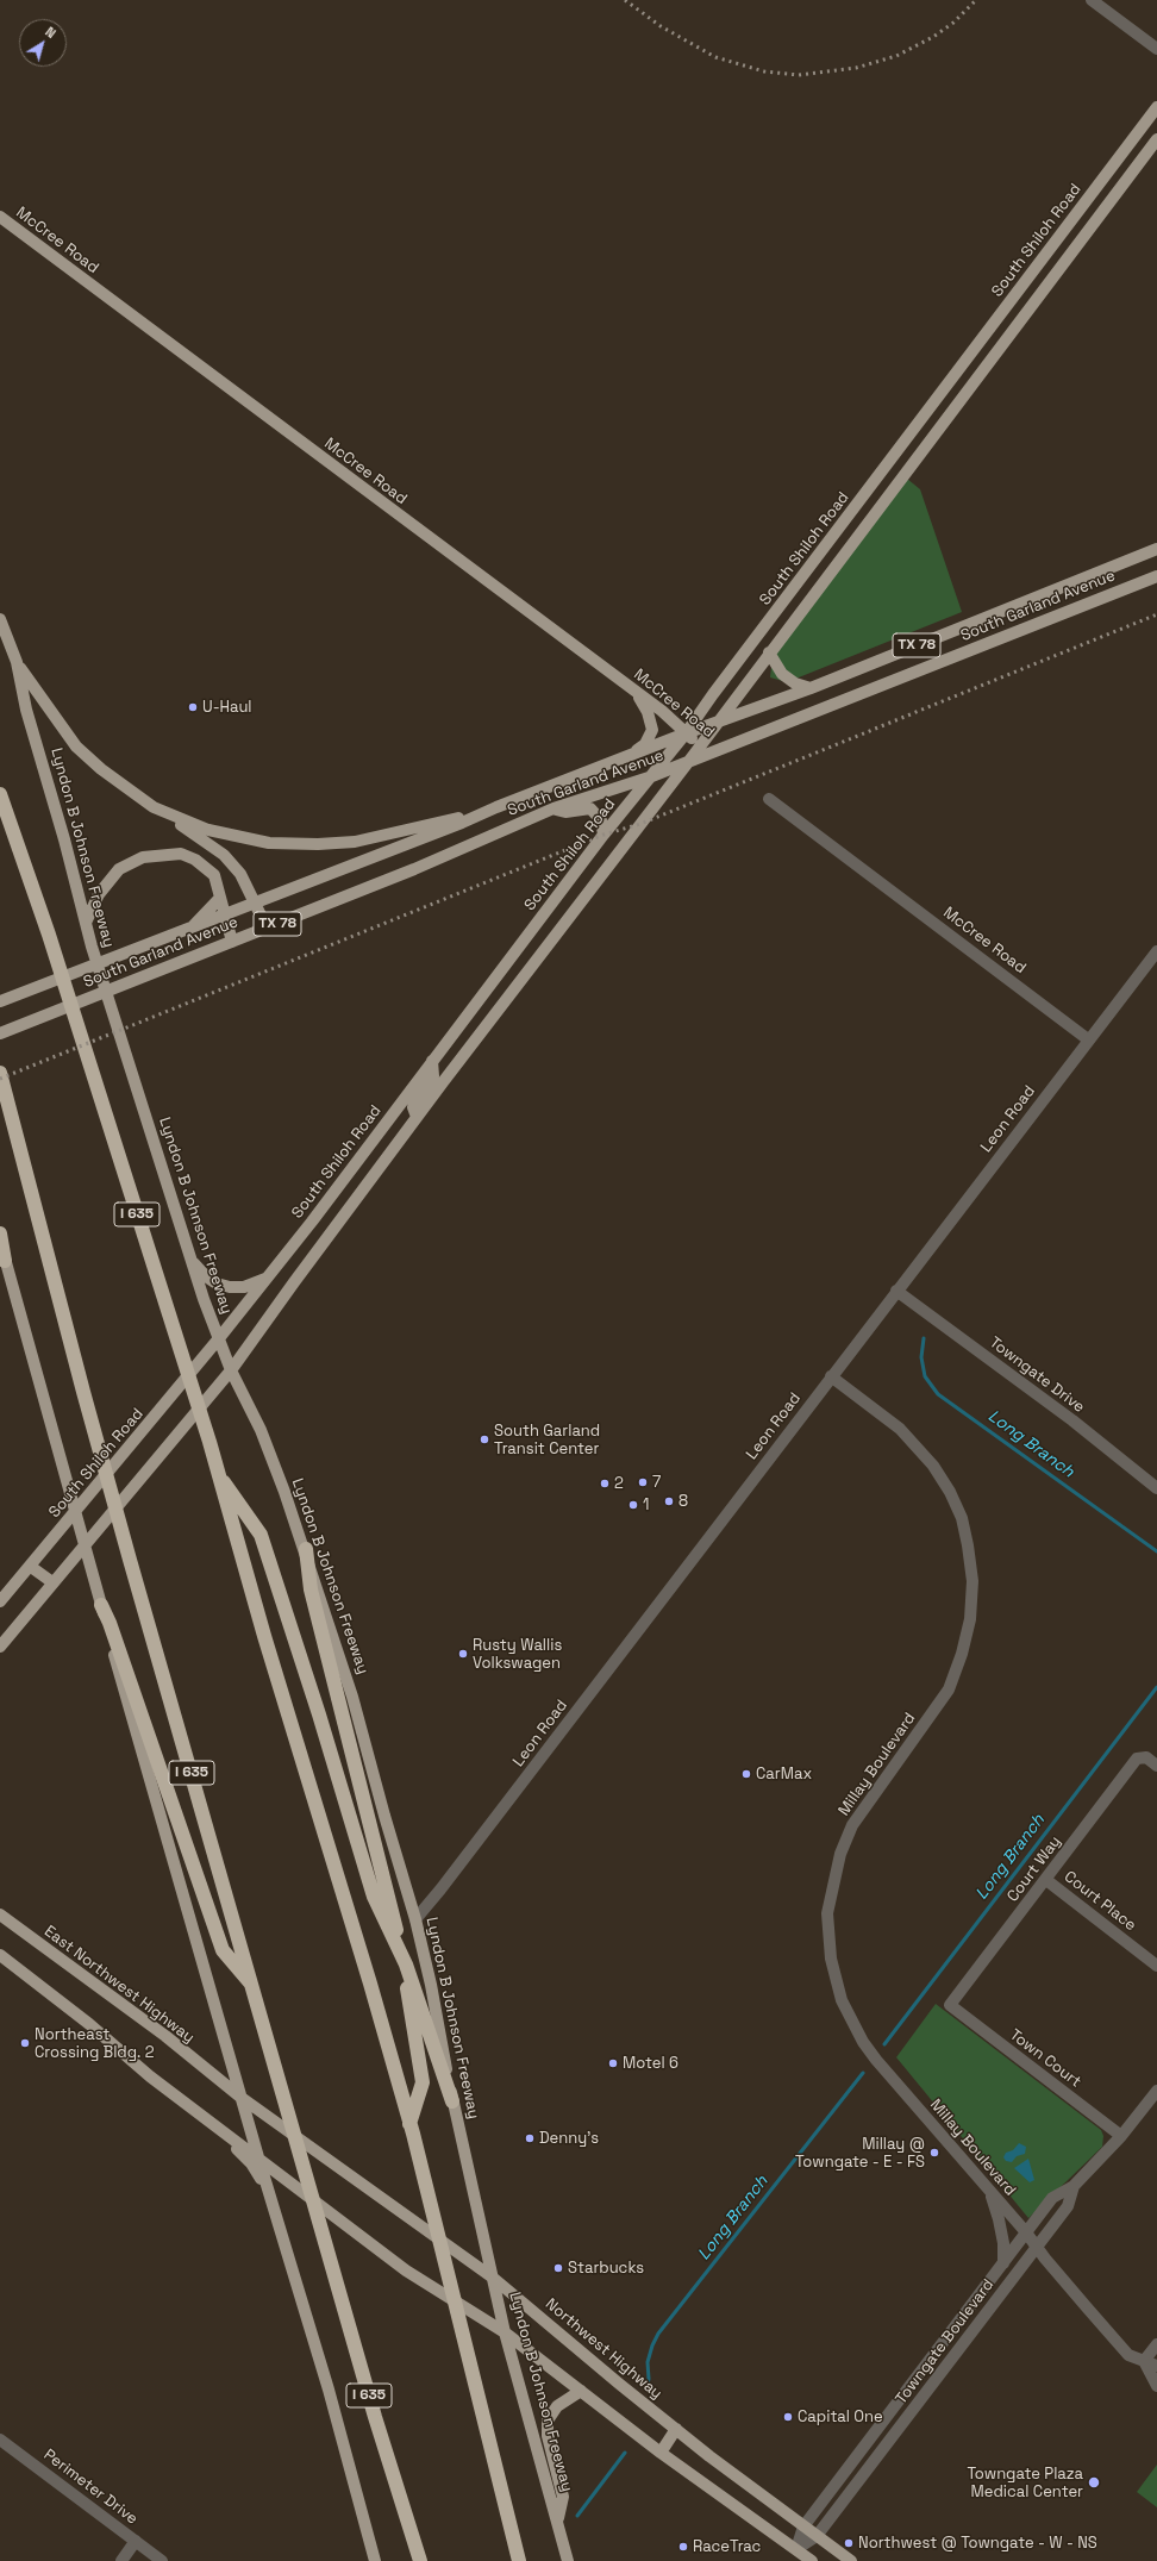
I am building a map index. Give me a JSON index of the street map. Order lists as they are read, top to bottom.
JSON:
{
  "streets": {
    "highway": ["I 635"],
    "main road": [
      "McCree Road",
      "South Shiloh Road",
      "South Garland Avenue",
      "TX 78",
      "Lyndon B Johnson Freeway",
      "East Northwest Highway",
      "Northwest Highway"
    ],
    "street": [
      "Leon Road",
      "Towngate Drive",
      "Millay Boulevard",
      "Court Way",
      "Court Place",
      "Town Court",
      "Towngate Boulevard",
      "Perimeter Drive"
    ]
  },
  "crossings": [
    ["McCree Road", "South Shiloh Road"],
    ["McCree Road", "South Garland Avenue"],
    ["McCree Road", "Leon Road"],
    ["South Shiloh Road", "South Garland Avenue"],
    ["South Shiloh Road", "Lyndon B Johnson Freeway"],
    ["Lyndon B Johnson Freeway", "Leon Road"],
    ["Lyndon B Johnson Freeway", "Northwest Highway"],
    ["Leon Road", "Towngate Drive"],
    ["Leon Road", "Millay Boulevard"],
    ["Millay Boulevard", "Towngate Boulevard"],
    ["Court Way", "Court Place"],
    ["Court Way", "Town Court"],
    ["East Northwest Highway", "Northwest Highway"],
    ["Town Court", "Towngate Boulevard"],
    ["Towngate Boulevard", "Northwest Highway"]
  ],
  "water": ["Long Branch"],
  "places": [
    "U-Haul",
    "South Garland Transit Center",
    "7",
    "2",
    "8",
    "1",
    "Rusty Wallis Volkswagen",
    "CarMax",
    "Northeast Crossing Bldg. 2",
    "Motel 6",
    "Denny's",
    "Millay @ Towngate - E - FS",
    "Starbucks",
    "Capital One",
    "Towngate Plaza Medical Center",
    "Northwest @ Towngate - W - NS",
    "RaceTrac"
  ],
  "north": "top right"
}
